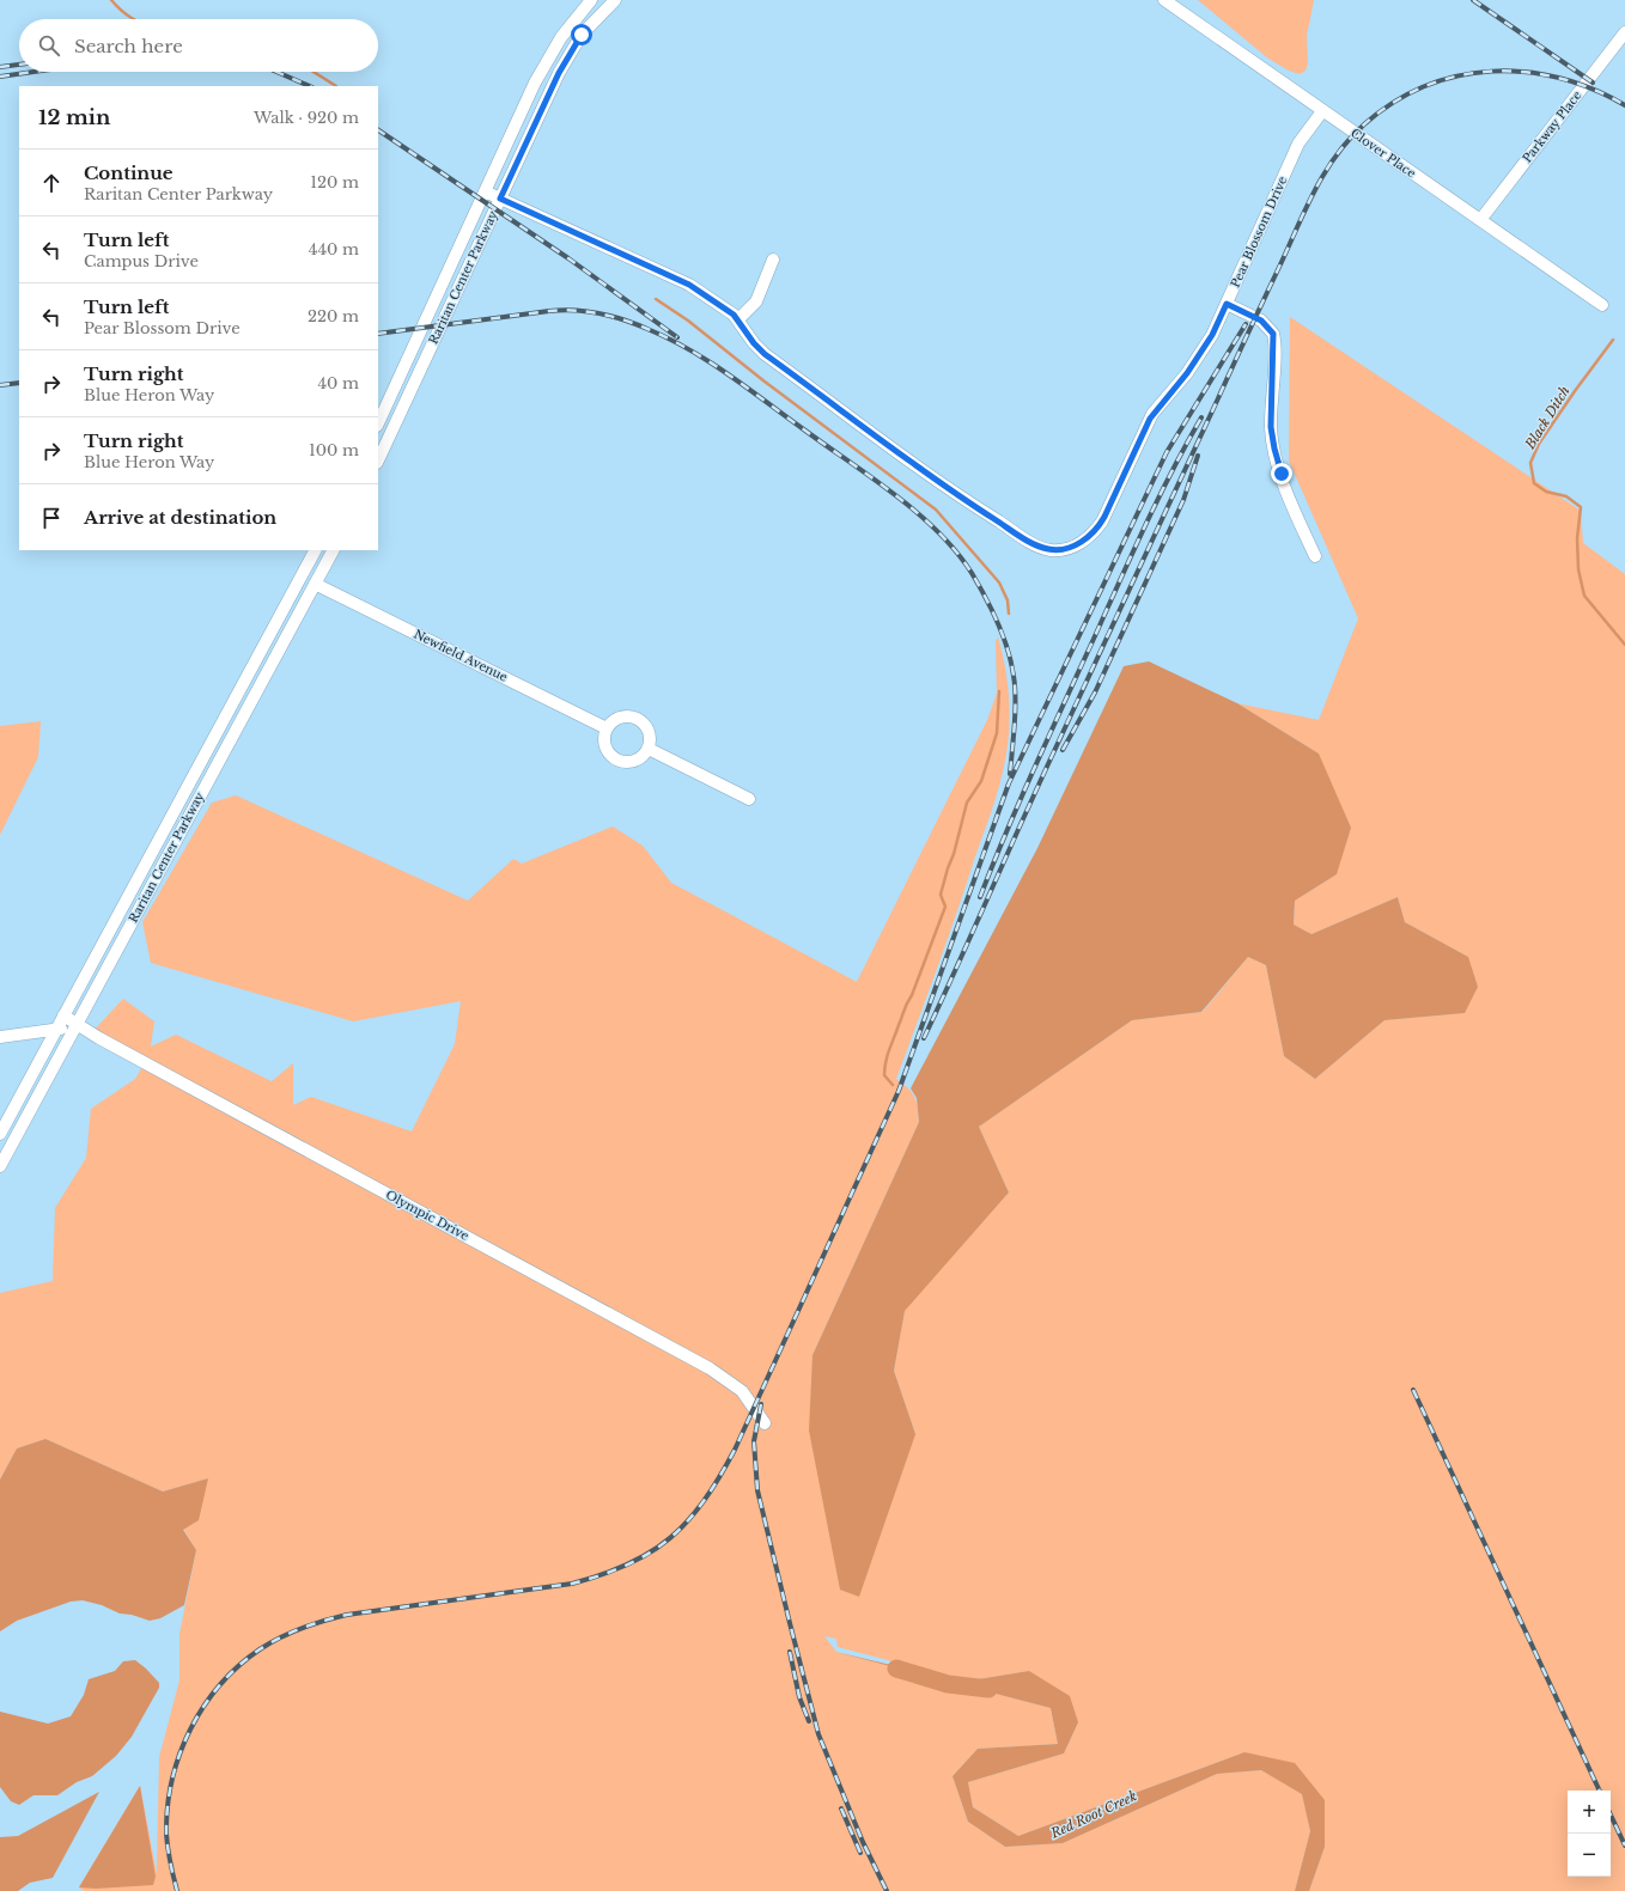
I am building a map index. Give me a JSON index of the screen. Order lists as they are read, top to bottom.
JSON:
{
  "streets": {
    "street": [
      "Parkway Place",
      "Clover Place",
      "Pear Blossom Drive",
      "Raritan Center Parkway",
      "Newfield Avenue",
      "Olympic Drive"
    ]
  },
  "crossings": [
    ["Parkway Place", "Clover Place"],
    ["Clover Place", "Pear Blossom Drive"],
    ["Raritan Center Parkway", "Newfield Avenue"],
    ["Raritan Center Parkway", "Olympic Drive"]
  ],
  "water": ["Black Ditch", "Red Root Creek"],
  "page": {
    "search": "Search here",
    "heading": ["12 min", "Walk · 920 m"],
    "list": [
      ["Continue", "Raritan Center Parkway", "120 m"],
      ["Turn left", "Campus Drive", "440 m"],
      ["Turn left", "Pear Blossom Drive", "220 m"],
      ["Turn right", "Blue Heron Way", "40 m"],
      ["Turn right", "Blue Heron Way", "100 m"],
      "Arrive at destination"
    ],
    "map_buttons": ["+", "−"]
  }
}
